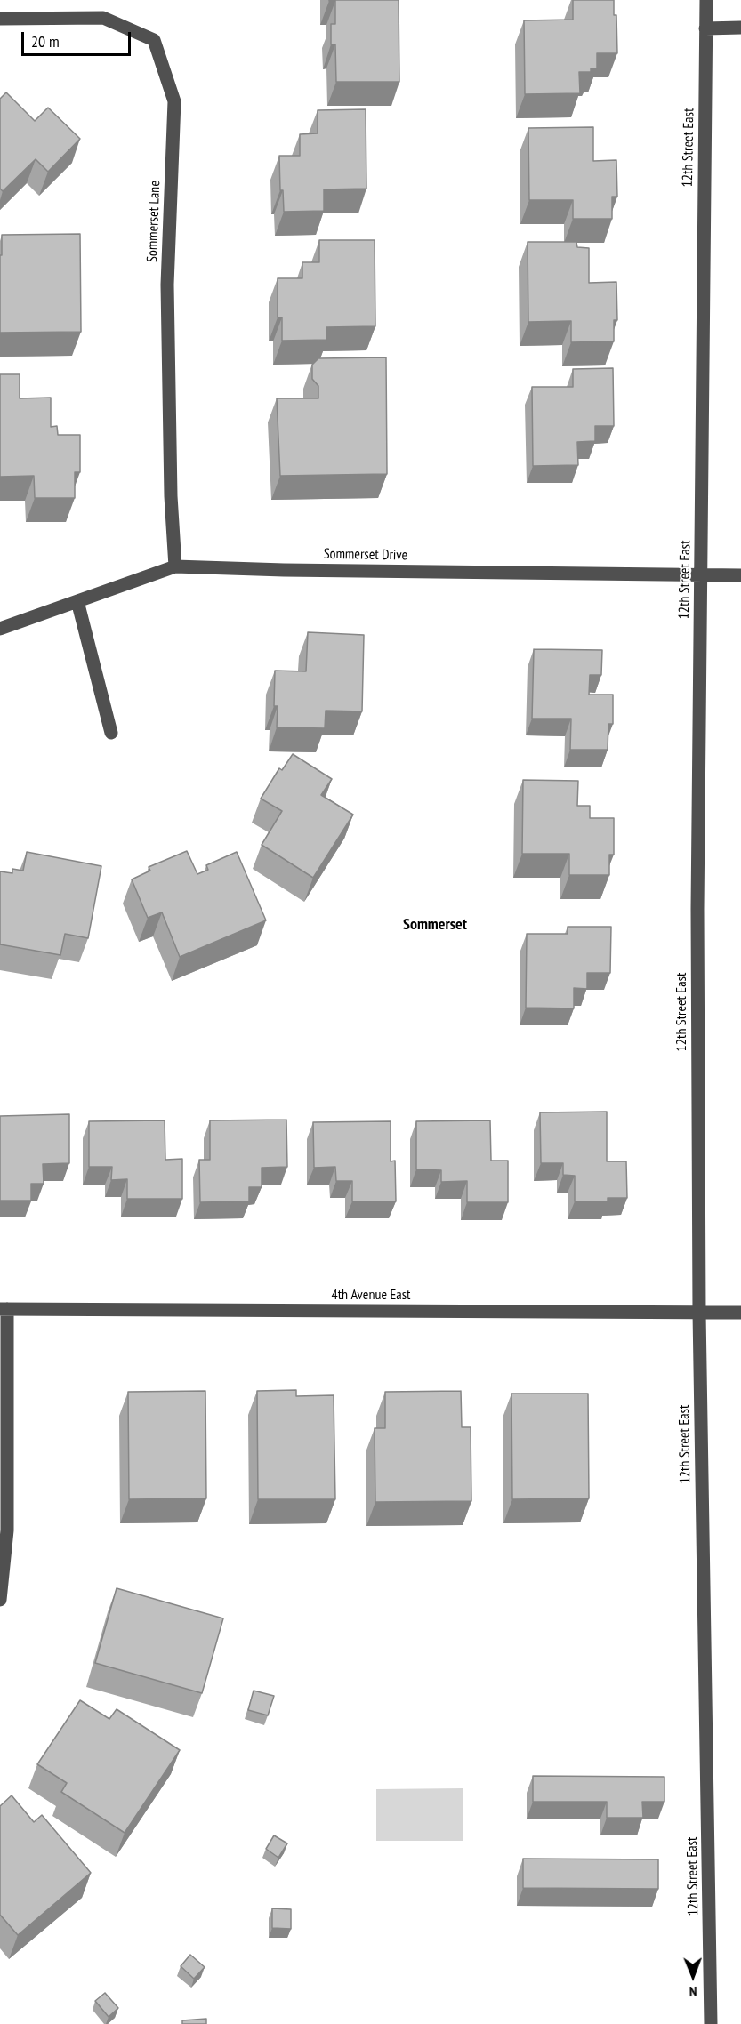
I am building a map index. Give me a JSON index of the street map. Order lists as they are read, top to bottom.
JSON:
{
  "streets": {
    "street": [
      "12th Street East",
      "Sommerset Lane",
      "Sommerset Drive",
      "4th Avenue East"
    ]
  },
  "crossings": [
    ["12th Street East", "Sommerset Drive"],
    ["12th Street East", "4th Avenue East"],
    ["Sommerset Lane", "Sommerset Drive"]
  ],
  "districts": ["Sommerset"],
  "scale_bar": "20 m",
  "north": "bottom"
}
